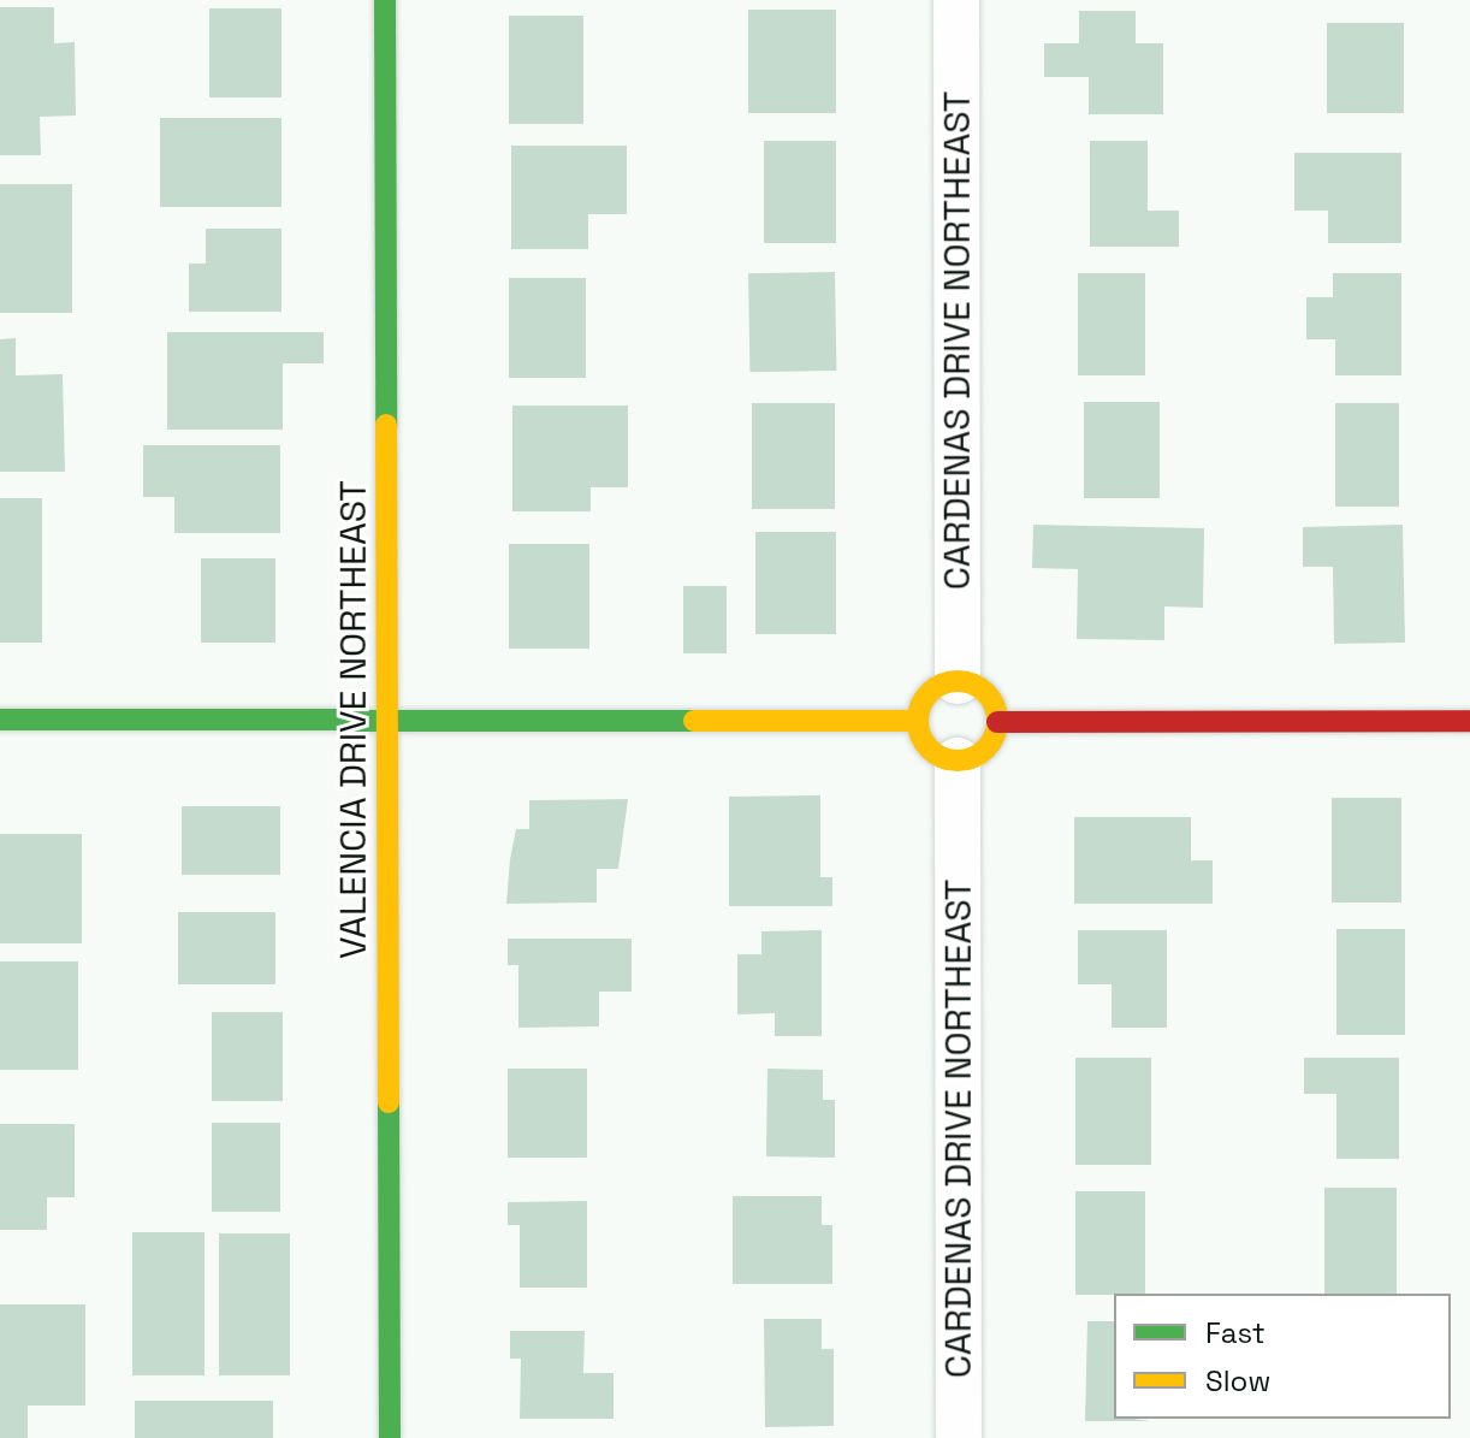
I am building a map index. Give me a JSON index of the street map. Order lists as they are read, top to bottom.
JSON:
{
  "streets": {
    "street": ["CARDENAS DRIVE NORTHEAST", "VALENCIA DRIVE NORTHEAST"]
  },
  "legend": ["Fast", "Slow"]
}
